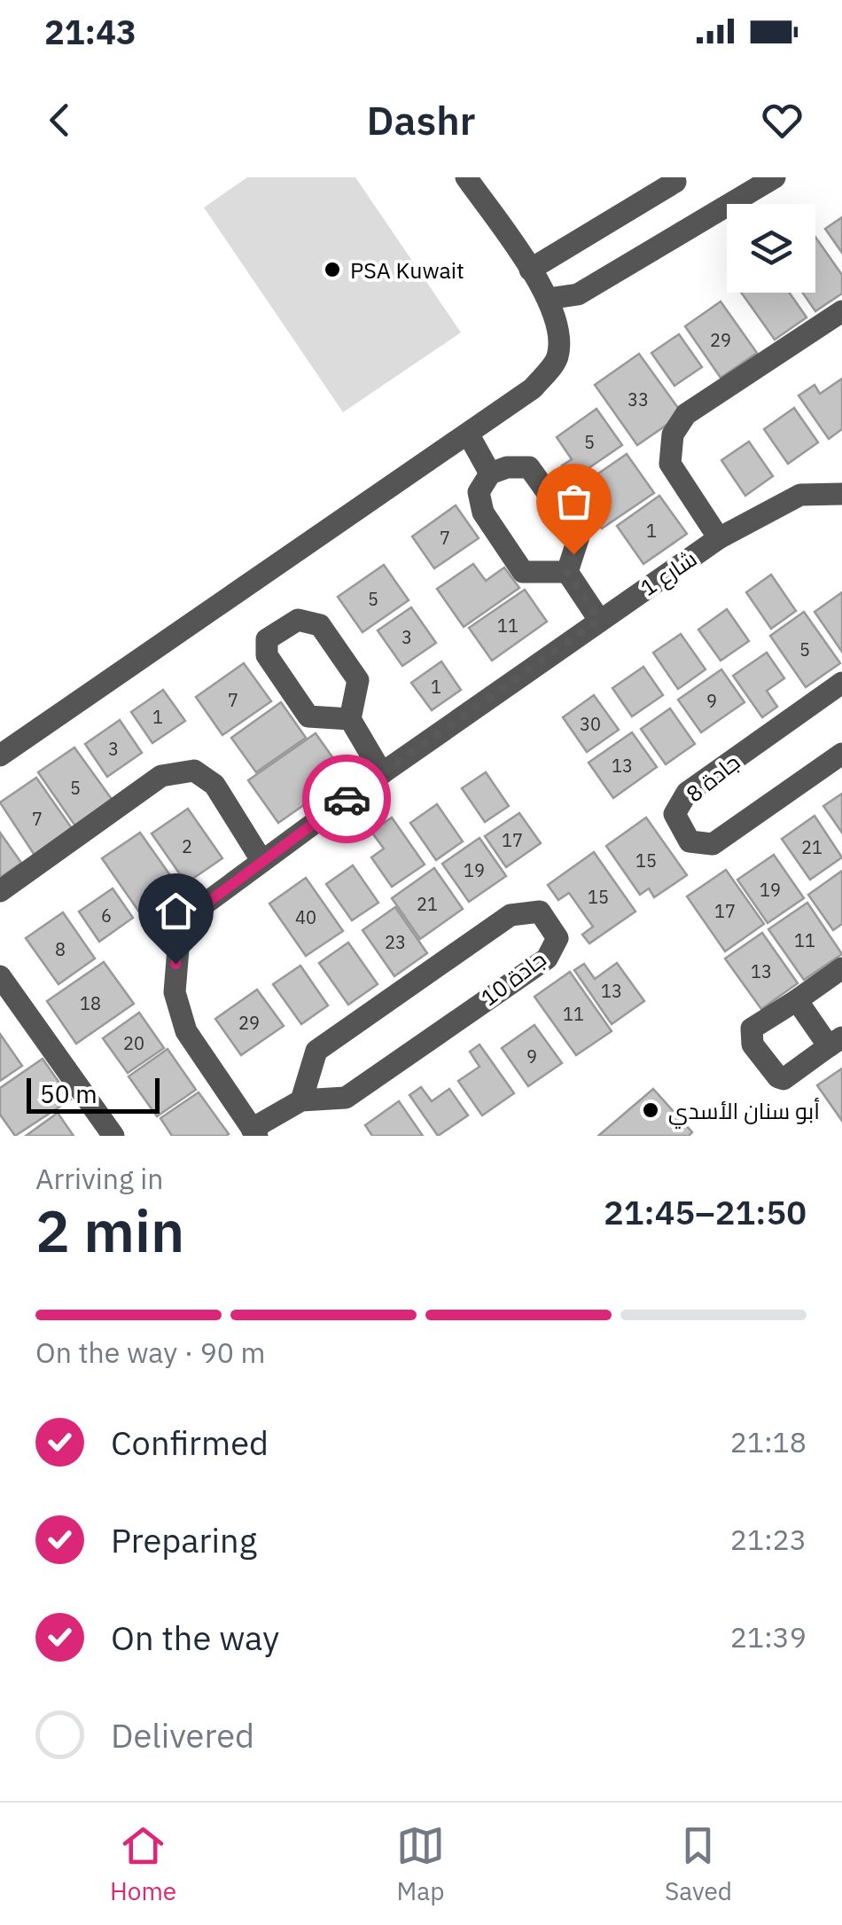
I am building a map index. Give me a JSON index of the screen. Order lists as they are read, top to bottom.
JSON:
{
  "streets": {
    "street": ["شارع 1", "جادة 8", "جادة 10"]
  },
  "crossings": [
    ["شارع 1", "جادة 10"]
  ],
  "places": ["PSA Kuwait", "أبو سنان الأسدي"],
  "house_numbers": [
    "29",
    "33",
    "5",
    "1",
    "7",
    "5",
    "11",
    "3",
    "5",
    "1",
    "7",
    "9",
    "1",
    "30",
    "3",
    "13",
    "5",
    "7",
    "17",
    "2",
    "21",
    "15",
    "19",
    "19",
    "15",
    "21",
    "17",
    "6",
    "40",
    "11",
    "23",
    "8",
    "13",
    "13",
    "18",
    "11",
    "29",
    "20",
    "9"
  ],
  "scale_bar": "50 m",
  "page": {
    "status": "21:43",
    "header": "Dashr",
    "scale": "50 m",
    "heading": ["2 min", "Arriving in", "21:45–21:50"],
    "bar": "On the way · 90 m",
    "list": [
      ["Confirmed", "21:18"],
      ["Preparing", "21:23"],
      ["On the way", "21:39"],
      "Delivered"
    ],
    "tabs": ["Home", "Map", "Saved"]
  }
}
